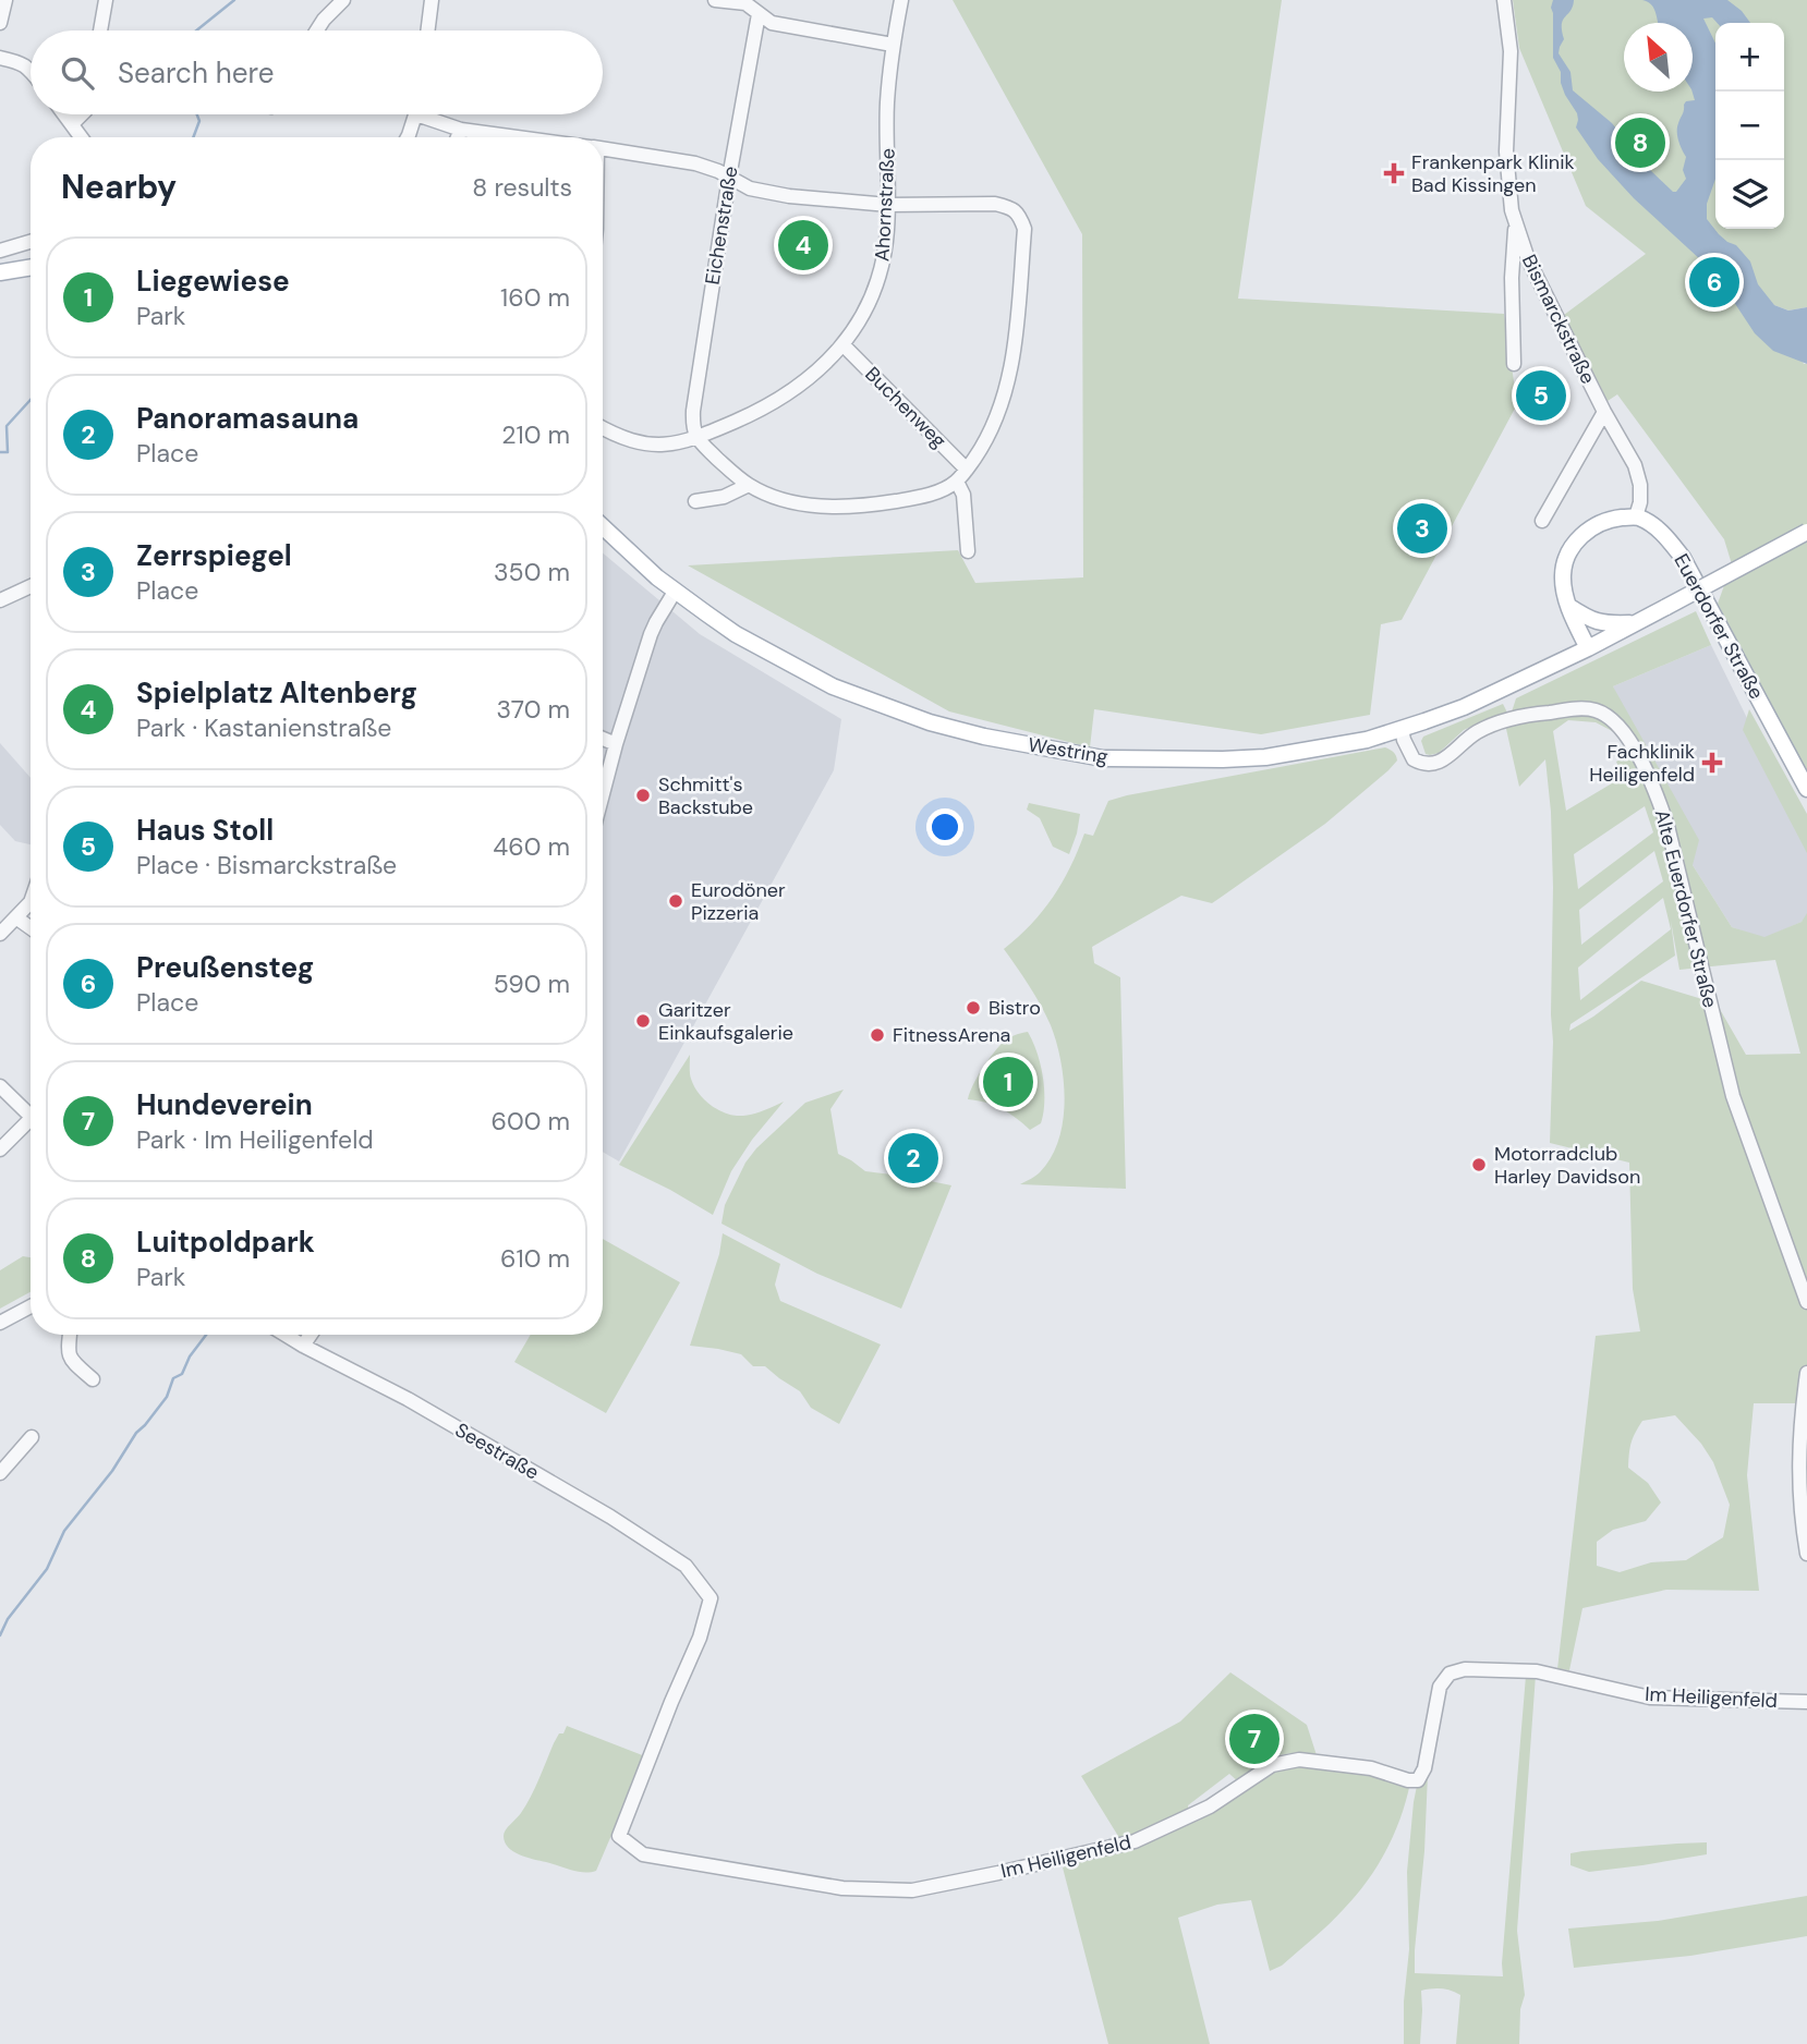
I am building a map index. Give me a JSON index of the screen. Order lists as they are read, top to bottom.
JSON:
{
  "streets": {
    "main road": ["Euerdorfer Straße", "Westring"],
    "street": [
      "Ahornstraße",
      "Eichenstraße",
      "Bismarckstraße",
      "Buchenweg",
      "Alte Euerdorfer Straße",
      "Seestraße",
      "Im Heiligenfeld"
    ]
  },
  "crossings": [
    ["Ahornstraße", "Eichenstraße"],
    ["Ahornstraße", "Buchenweg"],
    ["Bismarckstraße", "Euerdorfer Straße"],
    ["Westring", "Alte Euerdorfer Straße"],
    ["Seestraße", "Im Heiligenfeld"]
  ],
  "places": {
    "health": ["Frankenpark Klinik Bad Kissingen", "Fachklinik Heiligenfeld"],
    "other": [
      "Schmitt's Backstube",
      "Eurodöner Pizzeria",
      "Bistro",
      "Garitzer Einkaufsgalerie",
      "FitnessArena",
      "Motorradclub Harley Davidson"
    ]
  },
  "north": "top left",
  "page": {
    "map_buttons": ["+", "−"],
    "search": "Search here",
    "pins": [
      "8",
      "4",
      "6",
      "5",
      "3",
      "1",
      "2",
      "7"
    ],
    "heading": ["Nearby", "8 results"],
    "list": [
      {
        "mark": "1",
        "name": "Liegewiese",
        "note": "Park",
        "value": "160 m"
      },
      {
        "mark": "2",
        "name": "Panoramasauna",
        "note": "Place",
        "value": "210 m"
      },
      {
        "mark": "3",
        "name": "Zerrspiegel",
        "note": "Place",
        "value": "350 m"
      },
      {
        "mark": "4",
        "name": "Spielplatz Altenberg",
        "note": "Park · Kastanienstraße",
        "value": "370 m"
      },
      {
        "mark": "5",
        "name": "Haus Stoll",
        "note": "Place · Bismarckstraße",
        "value": "460 m"
      },
      {
        "mark": "6",
        "name": "Preußensteg",
        "note": "Place",
        "value": "590 m"
      },
      {
        "mark": "7",
        "name": "Hundeverein",
        "note": "Park · Im Heiligenfeld",
        "value": "600 m"
      },
      {
        "mark": "8",
        "name": "Luitpoldpark",
        "note": "Park",
        "value": "610 m"
      }
    ]
  }
}
